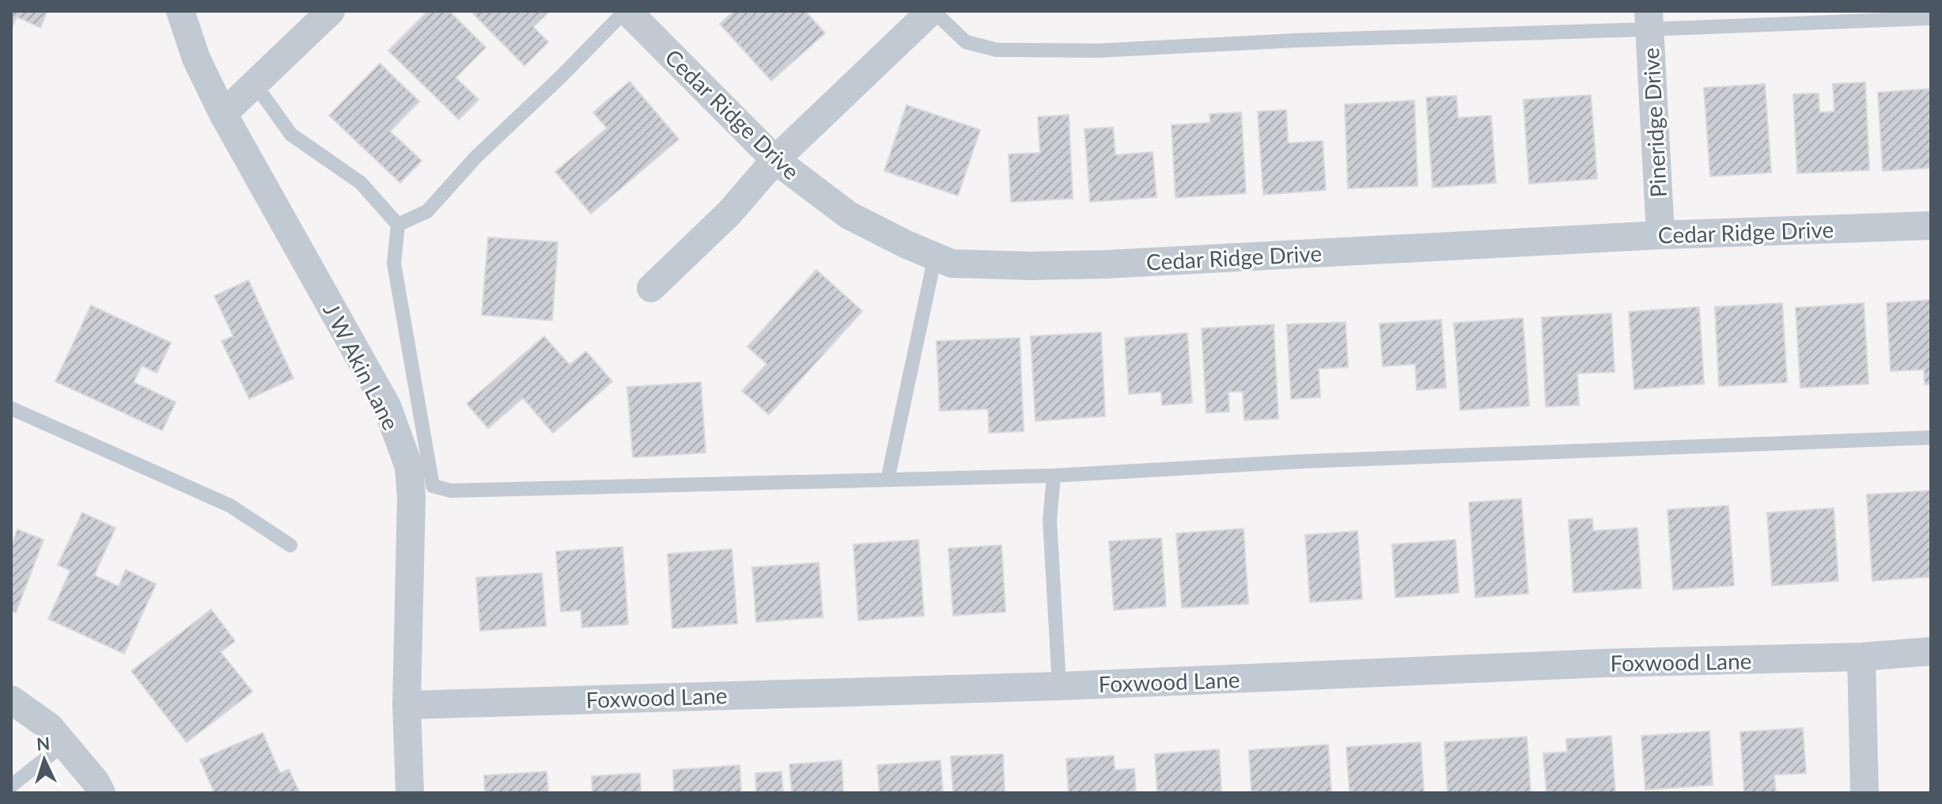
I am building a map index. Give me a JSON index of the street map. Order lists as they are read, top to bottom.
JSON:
{
  "streets": {
    "street": [
      "Cedar Ridge Drive",
      "Pineridge Drive",
      "J W Akin Lane",
      "Foxwood Lane"
    ]
  },
  "crossings": [
    ["Cedar Ridge Drive", "Pineridge Drive"],
    ["J W Akin Lane", "Foxwood Lane"]
  ],
  "north": "top"
}
